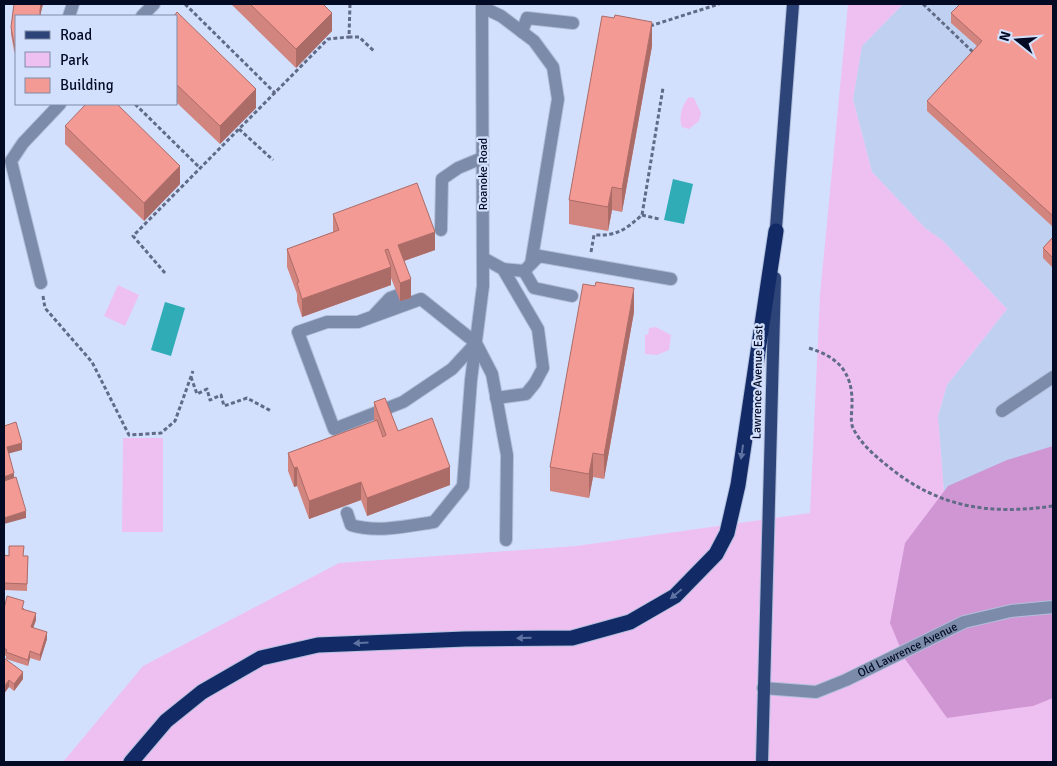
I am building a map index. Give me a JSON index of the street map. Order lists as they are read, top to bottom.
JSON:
{
  "streets": {
    "main road": ["Lawrence Avenue East"],
    "street": ["Roanoke Road", "Old Lawrence Avenue"]
  },
  "crossings": [
    ["Lawrence Avenue East", "Old Lawrence Avenue"]
  ],
  "legend": ["Road", "Park", "Building"],
  "north": "left"
}
